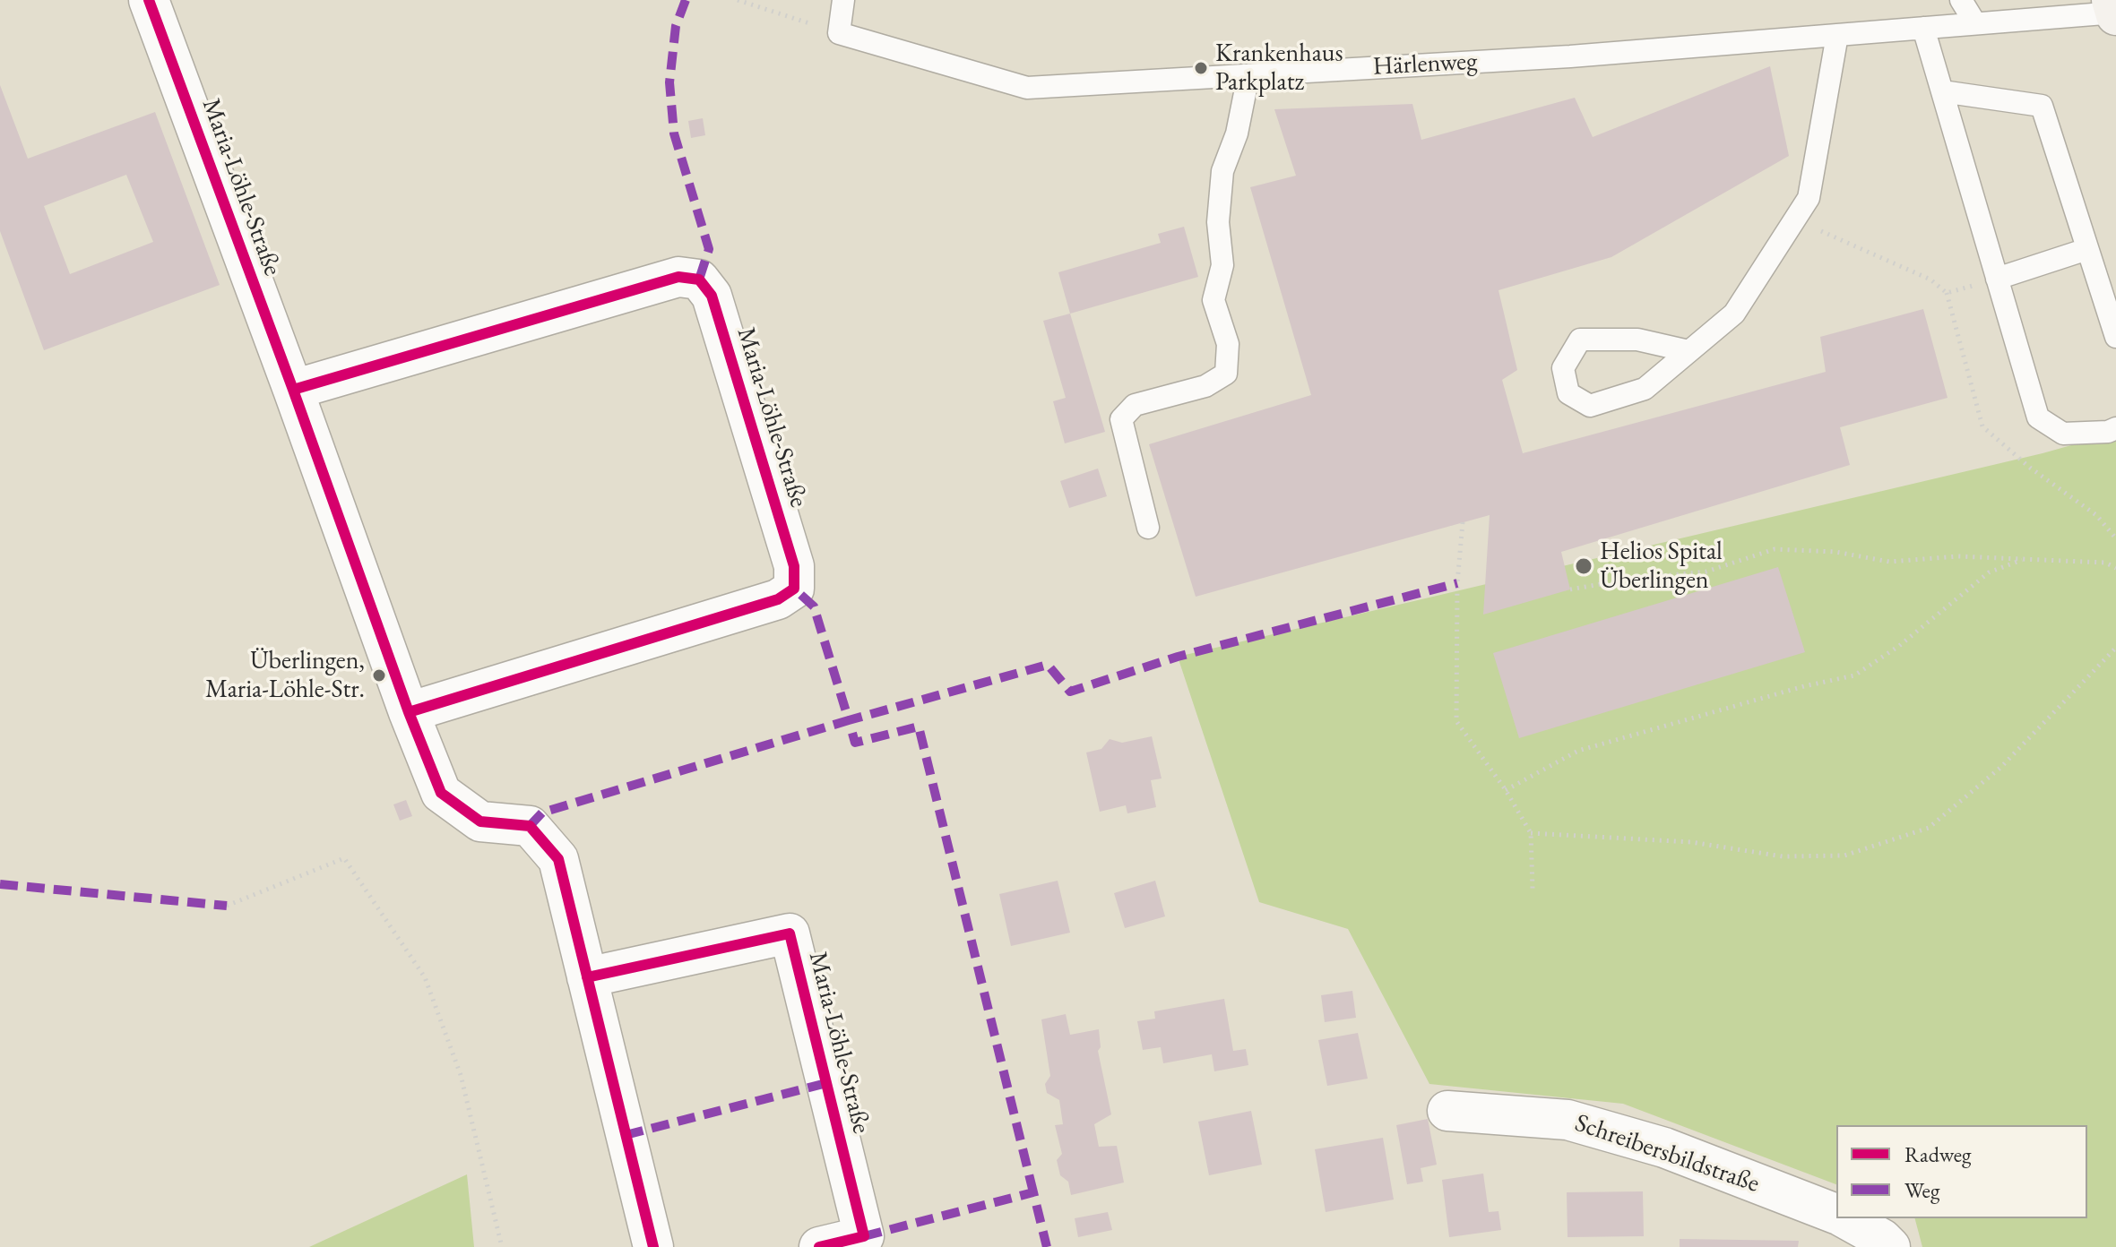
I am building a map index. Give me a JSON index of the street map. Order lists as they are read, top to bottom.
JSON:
{
  "streets": {
    "street": ["Maria-Löhle-Straße", "Schreibersbildstraße"],
    "lane": ["Härlenweg"]
  },
  "places": ["Krankenhaus Parkplatz", "Helios Spital Überlingen", "Überlingen, Maria-Löhle-Str."],
  "legend": ["Radweg", "Weg"]
}
